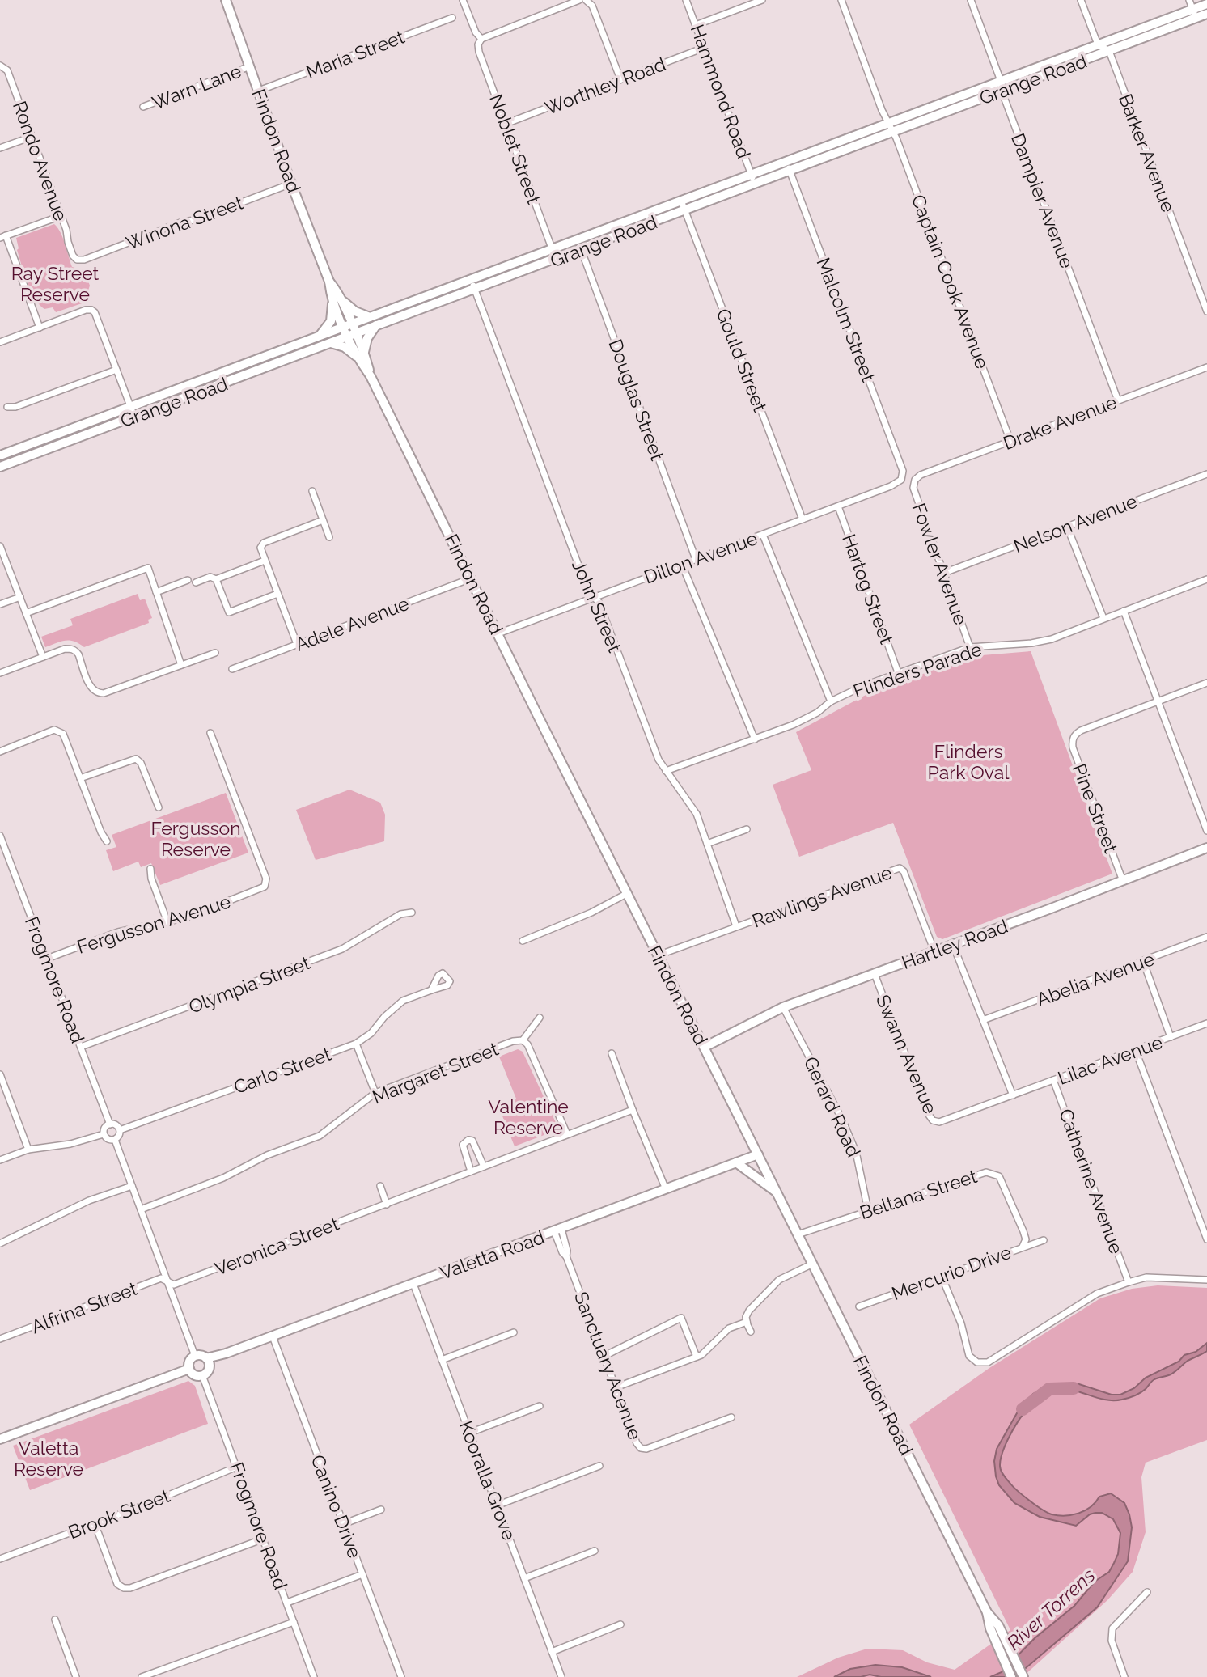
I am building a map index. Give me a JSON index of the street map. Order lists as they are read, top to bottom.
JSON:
{
  "streets": {
    "main road": [
      "Grange Road",
      "Findon Road",
      "Hartley Road",
      "Valetta Road"
    ],
    "street": [
      "Maria Street",
      "Worthley Road",
      "Warn Lane",
      "Hammond Road",
      "Noblet Street",
      "Barker Avenue",
      "Rondo Avenue",
      "Dampier Avenue",
      "Winona Street",
      "Captain Cook Avenue",
      "Malcolm Street",
      "Gould Street",
      "Douglas Street",
      "Drake Avenue",
      "Nelson Avenue",
      "Dillon Avenue",
      "Fowler Avenue",
      "Hartog Street",
      "John Street",
      "Adele Avenue",
      "Flinders Parade",
      "Pine Street",
      "Rawlings Avenue",
      "Fergusson Avenue",
      "Abelia Avenue",
      "Frogmore Road",
      "Olympia Street",
      "Swann Avenue",
      "Lilac Avenue",
      "Carlo Street",
      "Margaret Street",
      "Gerard Road",
      "Catherine Avenue",
      "Beltana Street",
      "Veronica Street",
      "Mercurio Drive",
      "Alfrina Street",
      "Sanctuary Acenue",
      "Kooralla Grove",
      "Canino Drive",
      "Brook Street"
    ]
  },
  "crossings": [
    ["Maria Street", "Findon Road"],
    ["Grange Road", "Hammond Road"],
    ["Grange Road", "Findon Road"],
    ["Grange Road", "Noblet Street"],
    ["Grange Road", "Barker Avenue"],
    ["Grange Road", "Dampier Avenue"],
    ["Grange Road", "Captain Cook Avenue"],
    ["Grange Road", "Malcolm Street"],
    ["Grange Road", "Gould Street"],
    ["Grange Road", "Douglas Street"],
    ["Grange Road", "John Street"],
    ["Worthley Road", "Hammond Road"],
    ["Worthley Road", "Noblet Street"],
    ["Warn Lane", "Findon Road"],
    ["Findon Road", "Winona Street"],
    ["Findon Road", "Dillon Avenue"],
    ["Findon Road", "Adele Avenue"],
    ["Findon Road", "Rawlings Avenue"],
    ["Findon Road", "Hartley Road"],
    ["Findon Road", "Beltana Street"],
    ["Findon Road", "Valetta Road"],
    ["Rondo Avenue", "Winona Street"],
    ["Dampier Avenue", "Drake Avenue"],
    ["Captain Cook Avenue", "Drake Avenue"],
    ["Malcolm Street", "Dillon Avenue"],
    ["Gould Street", "Dillon Avenue"],
    ["Douglas Street", "Dillon Avenue"],
    ["Drake Avenue", "Fowler Avenue"],
    ["Nelson Avenue", "Fowler Avenue"],
    ["Dillon Avenue", "Hartog Street"],
    ["Dillon Avenue", "John Street"],
    ["Fowler Avenue", "Flinders Parade"],
    ["Hartog Street", "Flinders Parade"],
    ["John Street", "Flinders Parade"],
    ["John Street", "Rawlings Avenue"],
    ["Pine Street", "Hartley Road"],
    ["Rawlings Avenue", "Hartley Road"],
    ["Fergusson Avenue", "Frogmore Road"],
    ["Hartley Road", "Swann Avenue"],
    ["Hartley Road", "Gerard Road"],
    ["Frogmore Road", "Olympia Street"],
    ["Frogmore Road", "Carlo Street"],
    ["Frogmore Road", "Valetta Road"],
    ["Frogmore Road", "Brook Street"],
    ["Swann Avenue", "Lilac Avenue"],
    ["Lilac Avenue", "Catherine Avenue"],
    ["Gerard Road", "Beltana Street"],
    ["Beltana Street", "Mercurio Drive"],
    ["Veronica Street", "Alfrina Street"],
    ["Valetta Road", "Sanctuary Acenue"],
    ["Valetta Road", "Kooralla Grove"],
    ["Valetta Road", "Canino Drive"]
  ],
  "water": ["River Torrens"],
  "parks": [
    "Ray Street Reserve",
    "Flinders Park Oval",
    "Fergusson Reserve",
    "Valentine Reserve",
    "Valetta Reserve"
  ]
}
